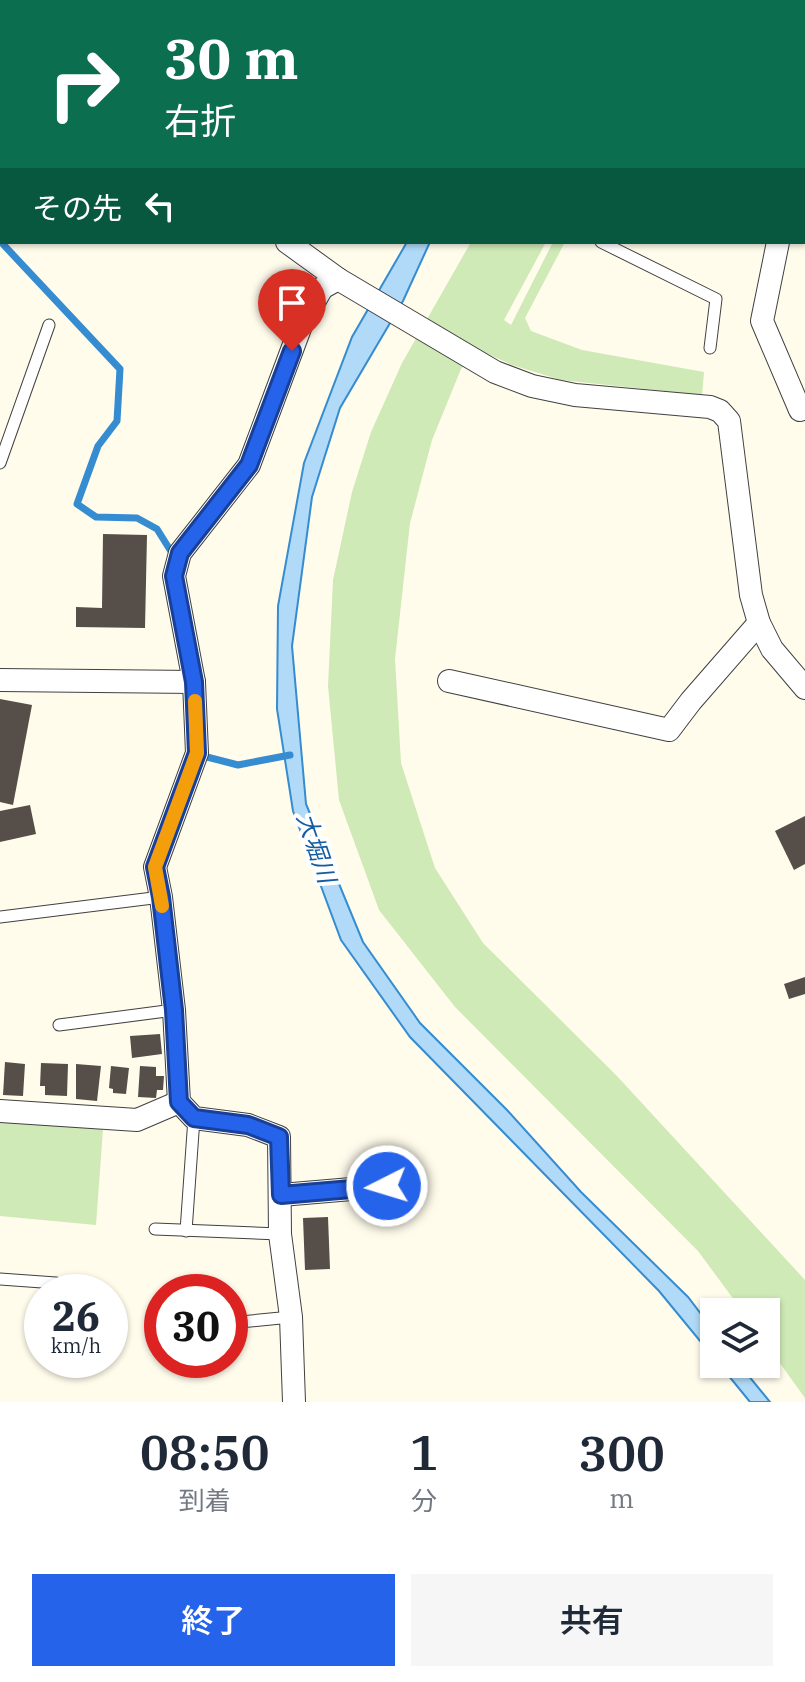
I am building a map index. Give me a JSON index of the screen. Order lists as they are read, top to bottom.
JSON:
{
  "water": ["大堀川"],
  "page": {
    "turn": ["30 m", "右折"],
    "then": "その先",
    "speed": "26 km/h",
    "limit": "30",
    "eta": [
      "08:50",
      "到着",
      "1",
      "分",
      "300",
      "m"
    ],
    "buttons": ["終了", "共有"]
  }
}
